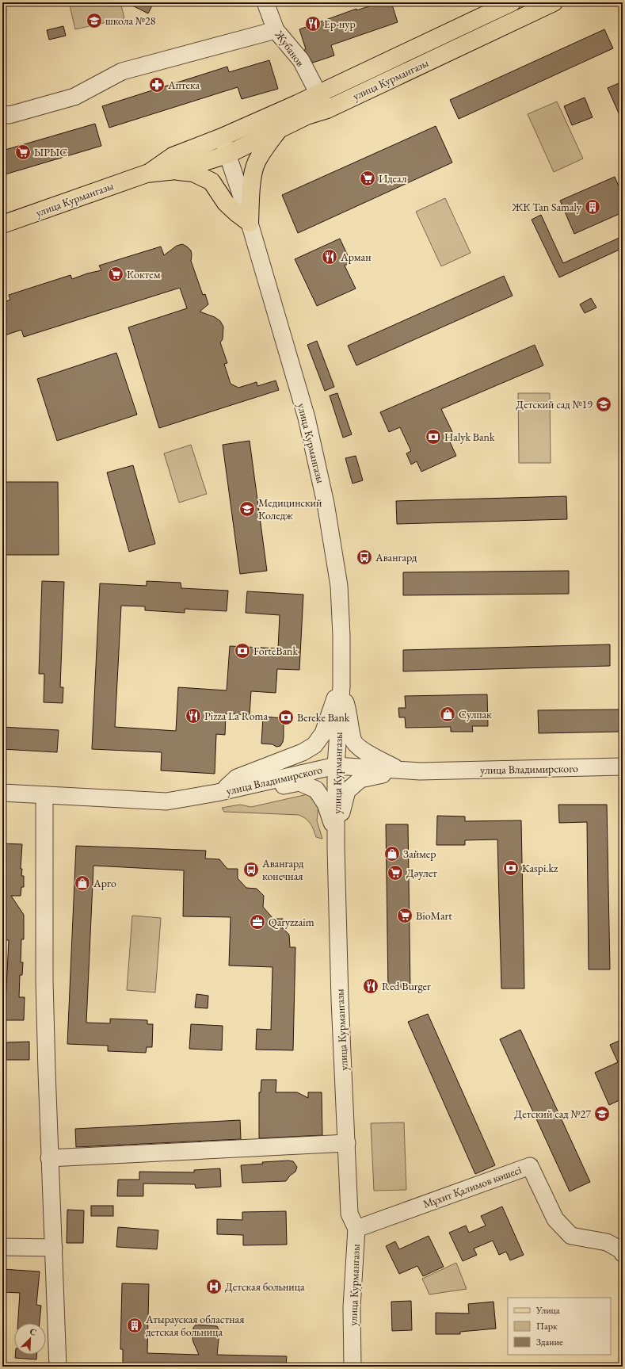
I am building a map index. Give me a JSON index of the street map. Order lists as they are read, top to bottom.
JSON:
{
  "streets": {
    "main road": ["улица Курмангазы"],
    "street": ["Жубанов", "улица Владимирского", "Мұхит Қалимов көшесі"]
  },
  "crossings": [
    ["Жубанов", "улица Курмангазы"],
    ["улица Курмангазы", "улица Владимирского"],
    ["улица Курмангазы", "Мұхит Қалимов көшесі"]
  ],
  "places": {
    "school or university": [
      "школа №28",
      "Детский сад №19",
      "Медицинский Коледж",
      "Детский сад №27"
    ],
    "restaurant": [
      "Ер-нур",
      "Арман",
      "Pizza La Roma",
      "Red Burger"
    ],
    "pharmacy": ["Аптека"],
    "supermarket": [
      "ЫРЫС",
      "Идеал",
      "Коктем",
      "Дәулет",
      "BioMart"
    ],
    "building": ["ЖК Tan Samaly", "Атырауская областная детская больница"],
    "bank": [
      "Halyk Bank",
      "ForteBank",
      "Bereke Bank",
      "Kaspi.kz"
    ],
    "bus stop": ["Авангард", "Авангард конечная"],
    "shop": ["Сулпак", "Займер", "Арго"],
    "office": ["Qaryzzaim"],
    "hospital": ["Детская больница"]
  },
  "legend": ["Улица", "Парк", "Здание"],
  "north": "top right"
}
